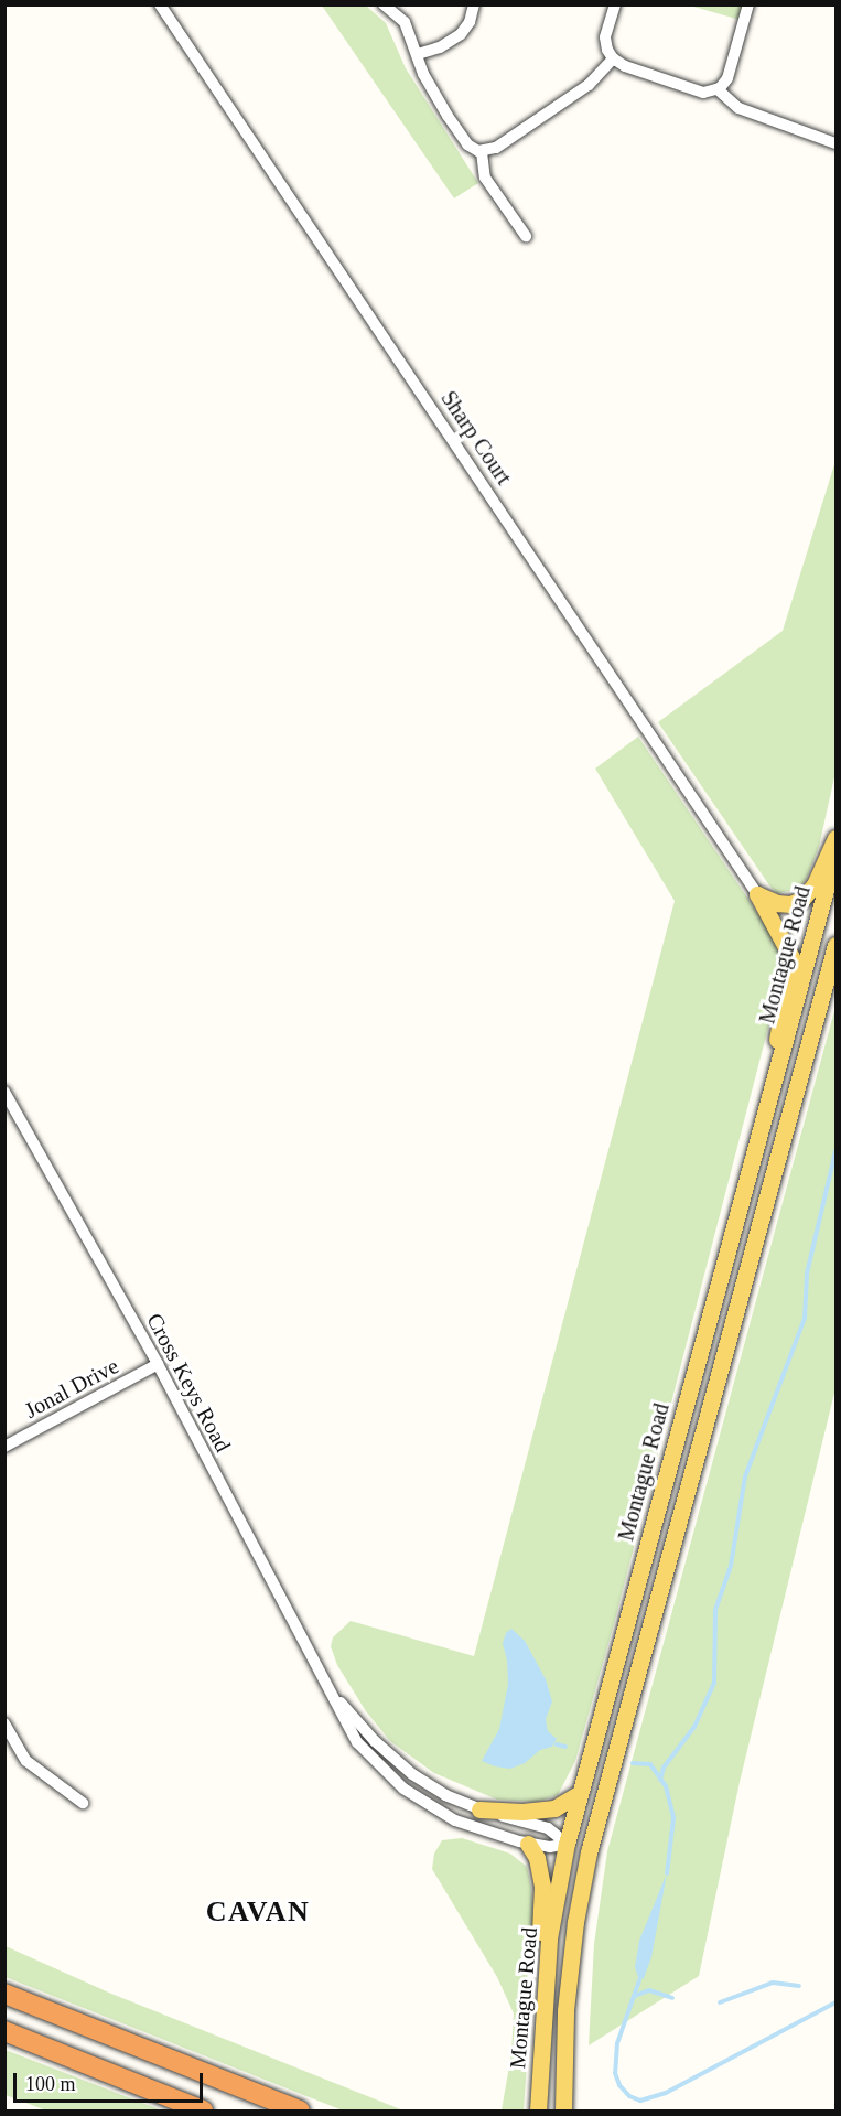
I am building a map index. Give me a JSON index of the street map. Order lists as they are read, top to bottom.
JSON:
{
  "streets": {
    "main road": ["Montague Road"],
    "street": ["Sharp Court", "Cross Keys Road", "Jonal Drive"]
  },
  "crossings": [
    ["Montague Road", "Cross Keys Road"],
    ["Cross Keys Road", "Jonal Drive"]
  ],
  "districts": ["CAVAN"],
  "scale_bar": "100 m"
}
